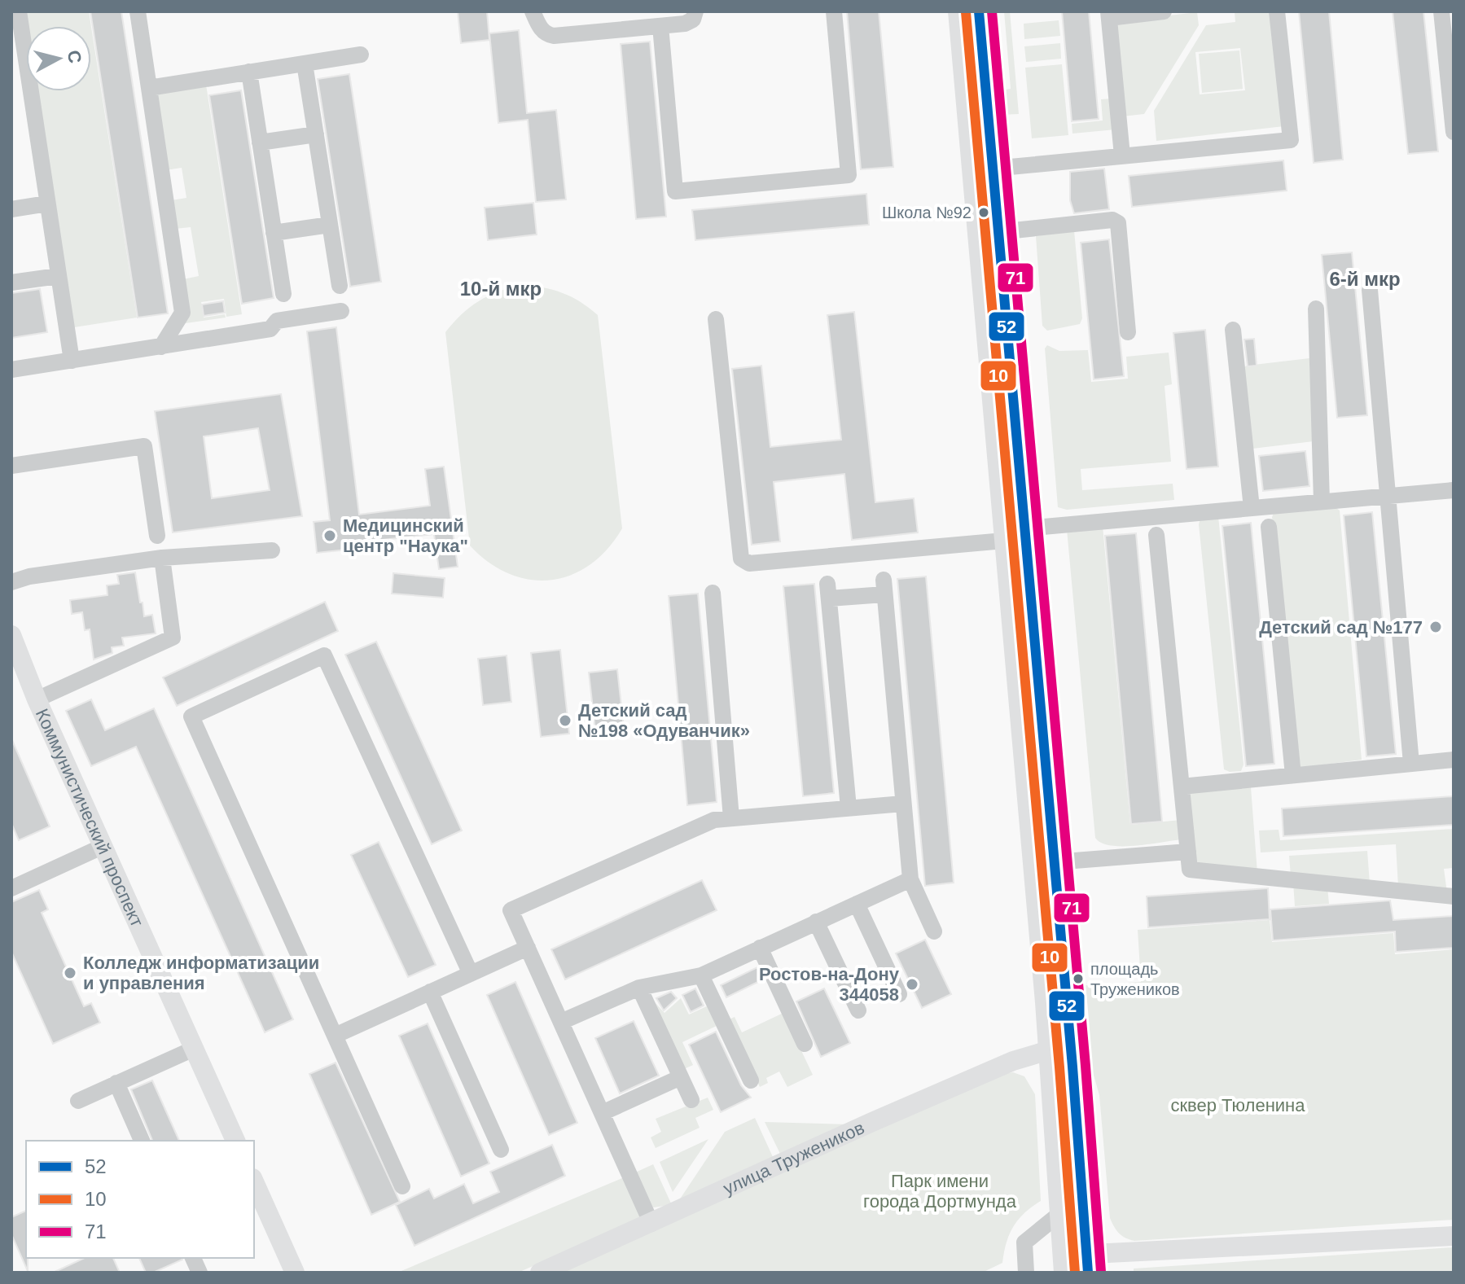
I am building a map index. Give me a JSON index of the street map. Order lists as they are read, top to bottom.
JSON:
{
  "streets": {
    "main road": ["Коммунистический проспект", "улица Тружеников"]
  },
  "districts": ["6-й мкр", "10-й мкр"],
  "parks": ["сквер Тюленина", "Парк имени города Дортмунда"],
  "places": [
    "Школа №92",
    "Медицинский центр \"Наука\"",
    "Детский сад №177",
    "Детский сад №198 «Одуванчик»",
    "Колледж информатизации и управления",
    "площадь Тружеников",
    "Ростов-на-Дону 344058"
  ],
  "lines": ["transit line 52", "transit line 71", "transit line 10"],
  "legend": ["52", "10", "71"],
  "north": "right"
}
